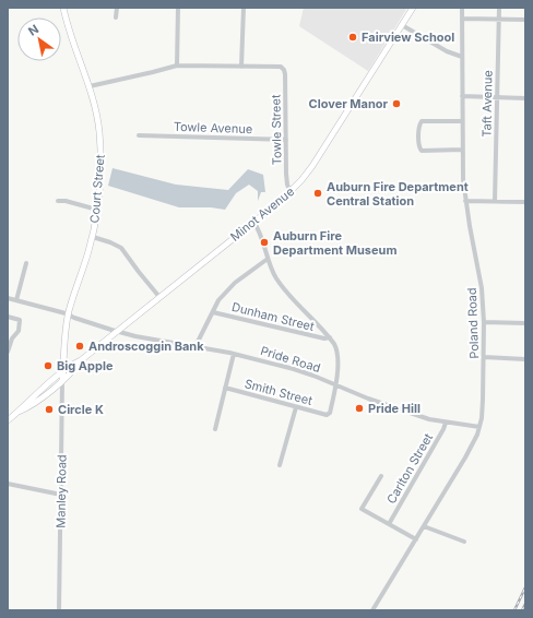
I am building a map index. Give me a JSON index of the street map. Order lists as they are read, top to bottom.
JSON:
{
  "streets": {
    "main road": ["Court Street", "Minot Avenue", "Manley Road"],
    "street": [
      "Taft Avenue",
      "Towle Avenue",
      "Towle Street",
      "Dunham Street",
      "Poland Road",
      "Pride Road",
      "Smith Street",
      "Carlton Street"
    ]
  },
  "crossings": [
    ["Towle Avenue", "Towle Street"],
    ["Towle Street", "Minot Avenue"],
    ["Court Street", "Minot Avenue"],
    ["Court Street", "Pride Road"],
    ["Court Street", "Manley Road"],
    ["Minot Avenue", "Pride Road"],
    ["Minot Avenue", "Manley Road"],
    ["Poland Road", "Pride Road"],
    ["Pride Road", "Smith Street"],
    ["Pride Road", "Carlton Street"]
  ],
  "places": [
    "Fairview School",
    "Clover Manor",
    "Auburn Fire Department Central Station",
    "Auburn Fire Department Museum",
    "Androscoggin Bank",
    "Big Apple",
    "Pride Hill",
    "Circle K"
  ],
  "north": "top left"
}
